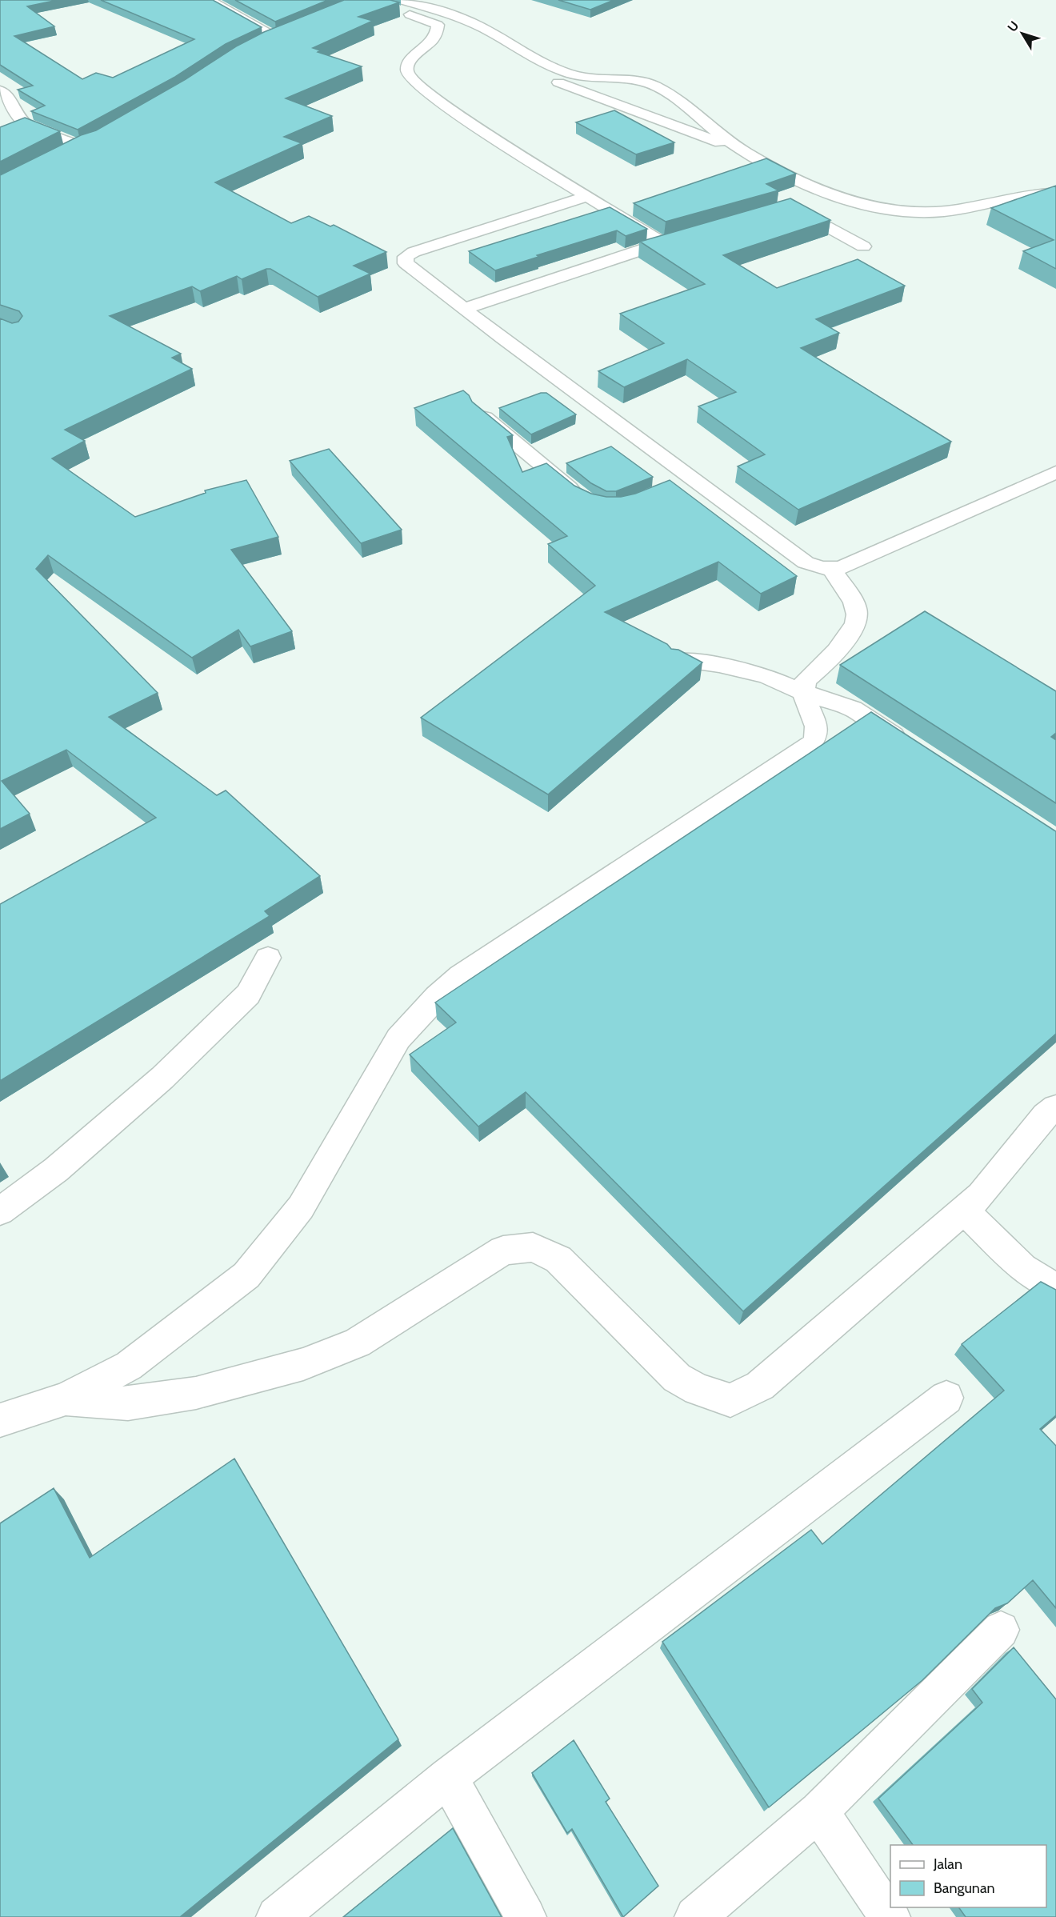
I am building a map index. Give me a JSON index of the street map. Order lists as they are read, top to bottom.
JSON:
{
  "legend": ["Jalan", "Bangunan"],
  "north": "top left"
}
